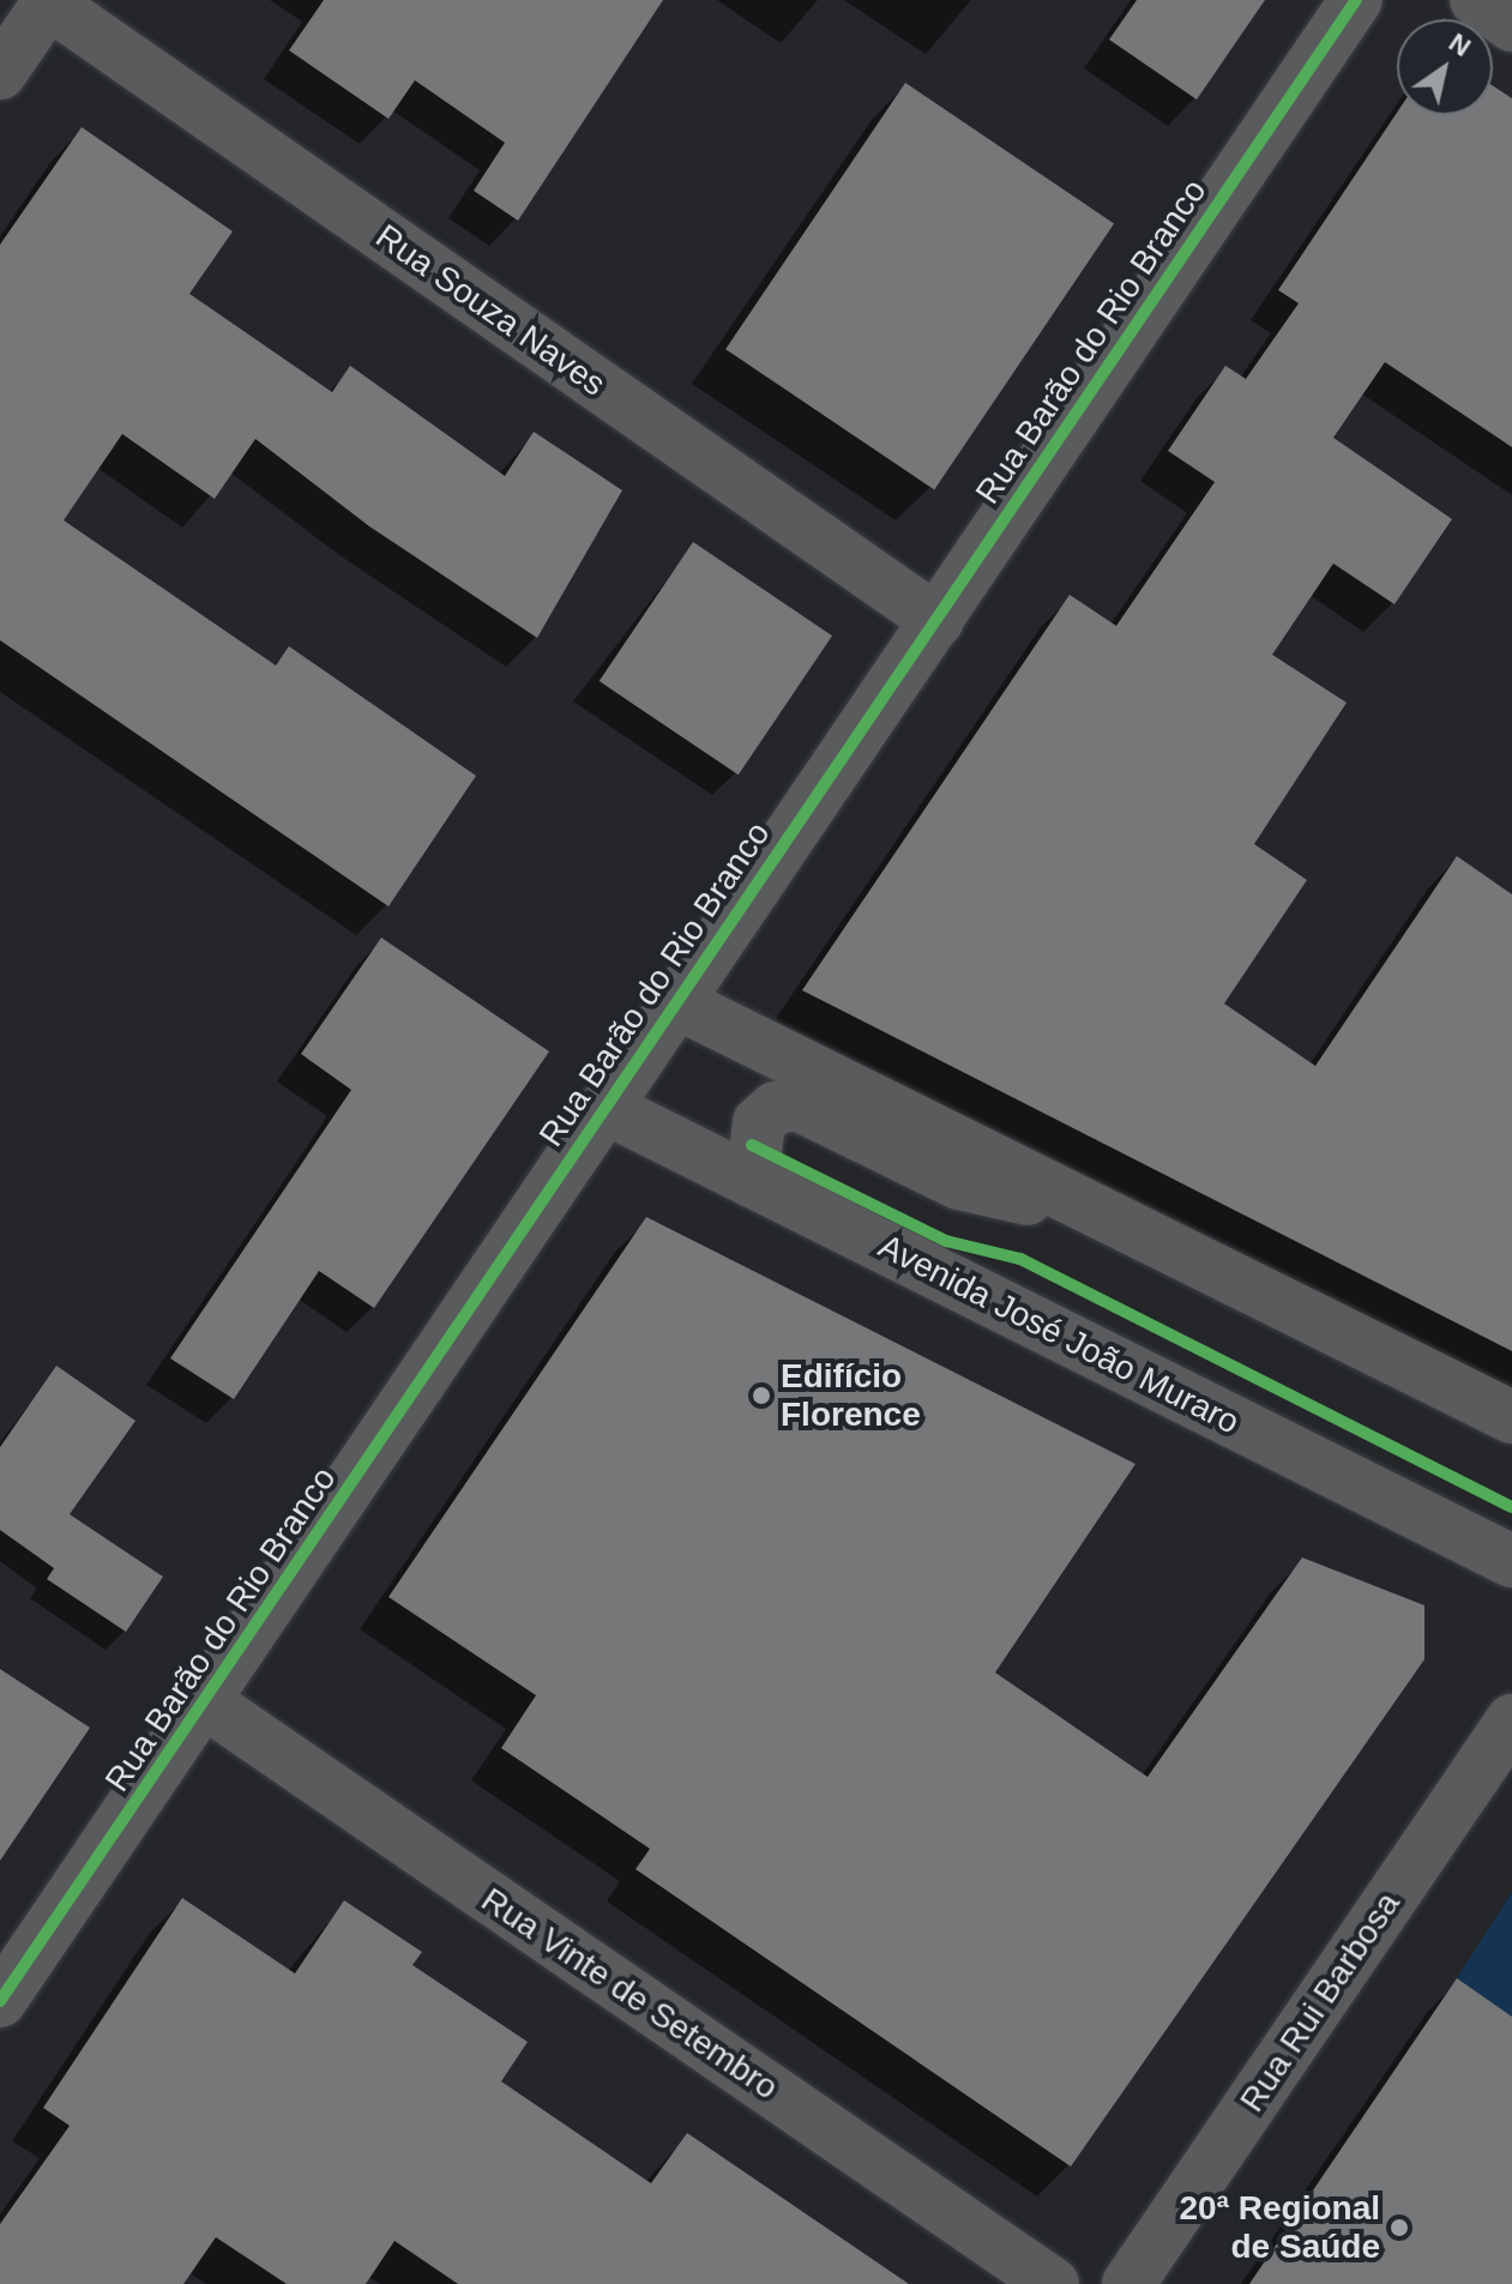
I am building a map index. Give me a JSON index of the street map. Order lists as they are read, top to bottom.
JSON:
{
  "streets": {
    "street": [
      "Rua Souza Naves",
      "Rua Barão do Rio Branco",
      "Avenida José João Muraro",
      "Rua Vinte de Setembro",
      "Rua Rui Barbosa"
    ]
  },
  "crossings": [
    ["Rua Souza Naves", "Rua Barão do Rio Branco"],
    ["Rua Barão do Rio Branco", "Avenida José João Muraro"],
    ["Rua Barão do Rio Branco", "Rua Vinte de Setembro"]
  ],
  "places": ["Edifício Florence", "20ª Regional de Saúde"],
  "north": "top right"
}
